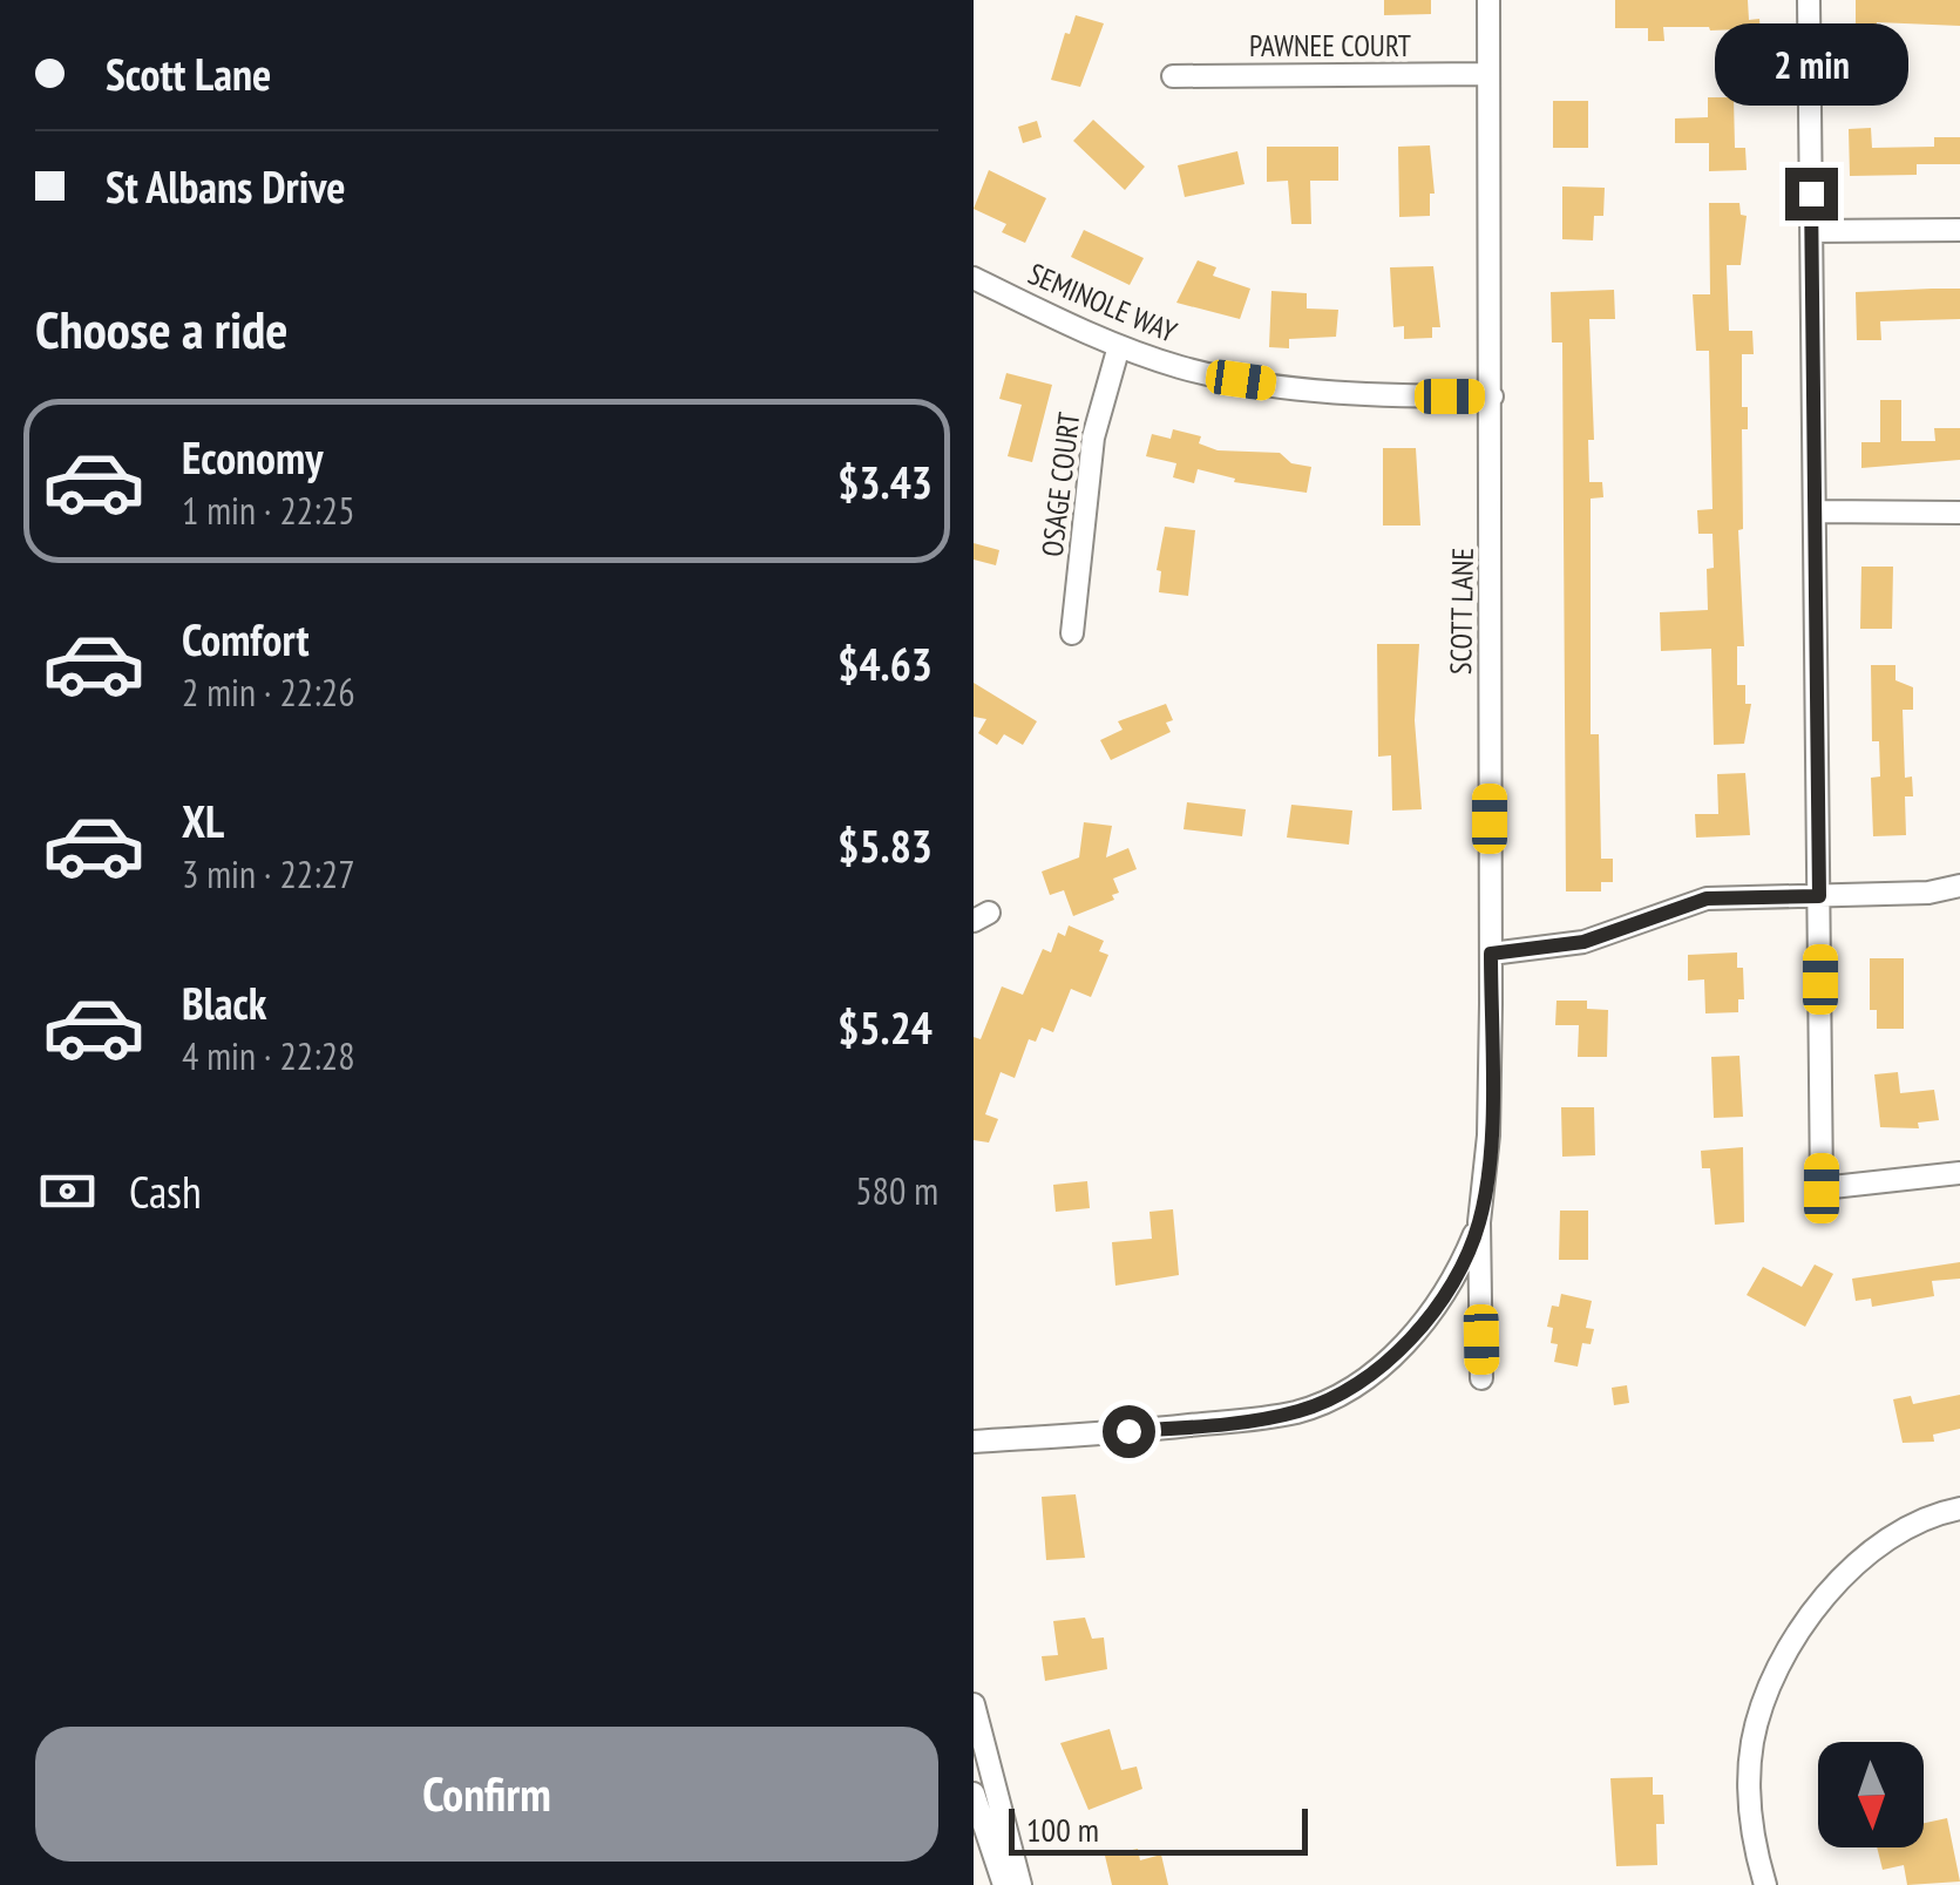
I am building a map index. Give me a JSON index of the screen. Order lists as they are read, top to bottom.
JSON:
{
  "streets": {
    "street": [
      "PAWNEE COURT",
      "SEMINOLE WAY",
      "OSAGE COURT",
      "SCOTT LANE"
    ]
  },
  "crossings": [
    ["PAWNEE COURT", "SCOTT LANE"],
    ["SEMINOLE WAY", "OSAGE COURT"],
    ["SEMINOLE WAY", "SCOTT LANE"]
  ],
  "scale_bar": "100 m",
  "north": "bottom",
  "page": {
    "banner": ["Scott Lane", "St Albans Drive"],
    "bubble": "2 min",
    "heading": "Choose a ride",
    "list": [
      {
        "name": "Economy",
        "note": "1 min · 22:25",
        "value": "$3.43"
      },
      {
        "name": "Comfort",
        "note": "2 min · 22:26",
        "value": "$4.63"
      },
      {
        "name": "XL",
        "note": "3 min · 22:27",
        "value": "$5.83"
      },
      {
        "name": "Black",
        "note": "4 min · 22:28",
        "value": "$5.24"
      }
    ],
    "pay": ["Cash", "580 m"],
    "buttons": "Confirm",
    "scale": "100 m"
  }
}
